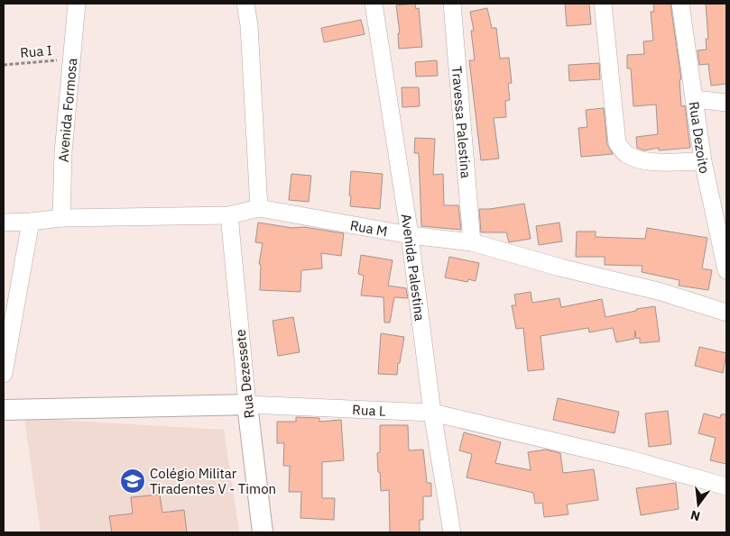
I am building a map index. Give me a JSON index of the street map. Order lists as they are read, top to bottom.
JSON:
{
  "streets": {
    "street": [
      "Avenida Formosa",
      "Travessa Palestina",
      "Rua Dezoito",
      "Rua M",
      "Avenida Palestina",
      "Rua Dezessete",
      "Rua L"
    ],
    "path": ["Rua I"]
  },
  "crossings": [
    ["Rua I", "Avenida Formosa"],
    ["Avenida Formosa", "Rua M"],
    ["Travessa Palestina", "Rua M"],
    ["Rua M", "Avenida Palestina"],
    ["Rua M", "Rua Dezessete"],
    ["Avenida Palestina", "Rua L"],
    ["Rua Dezessete", "Rua L"]
  ],
  "places": {
    "school or university": ["Colégio Militar Tiradentes V - Timon"]
  },
  "north": "bottom"
}
